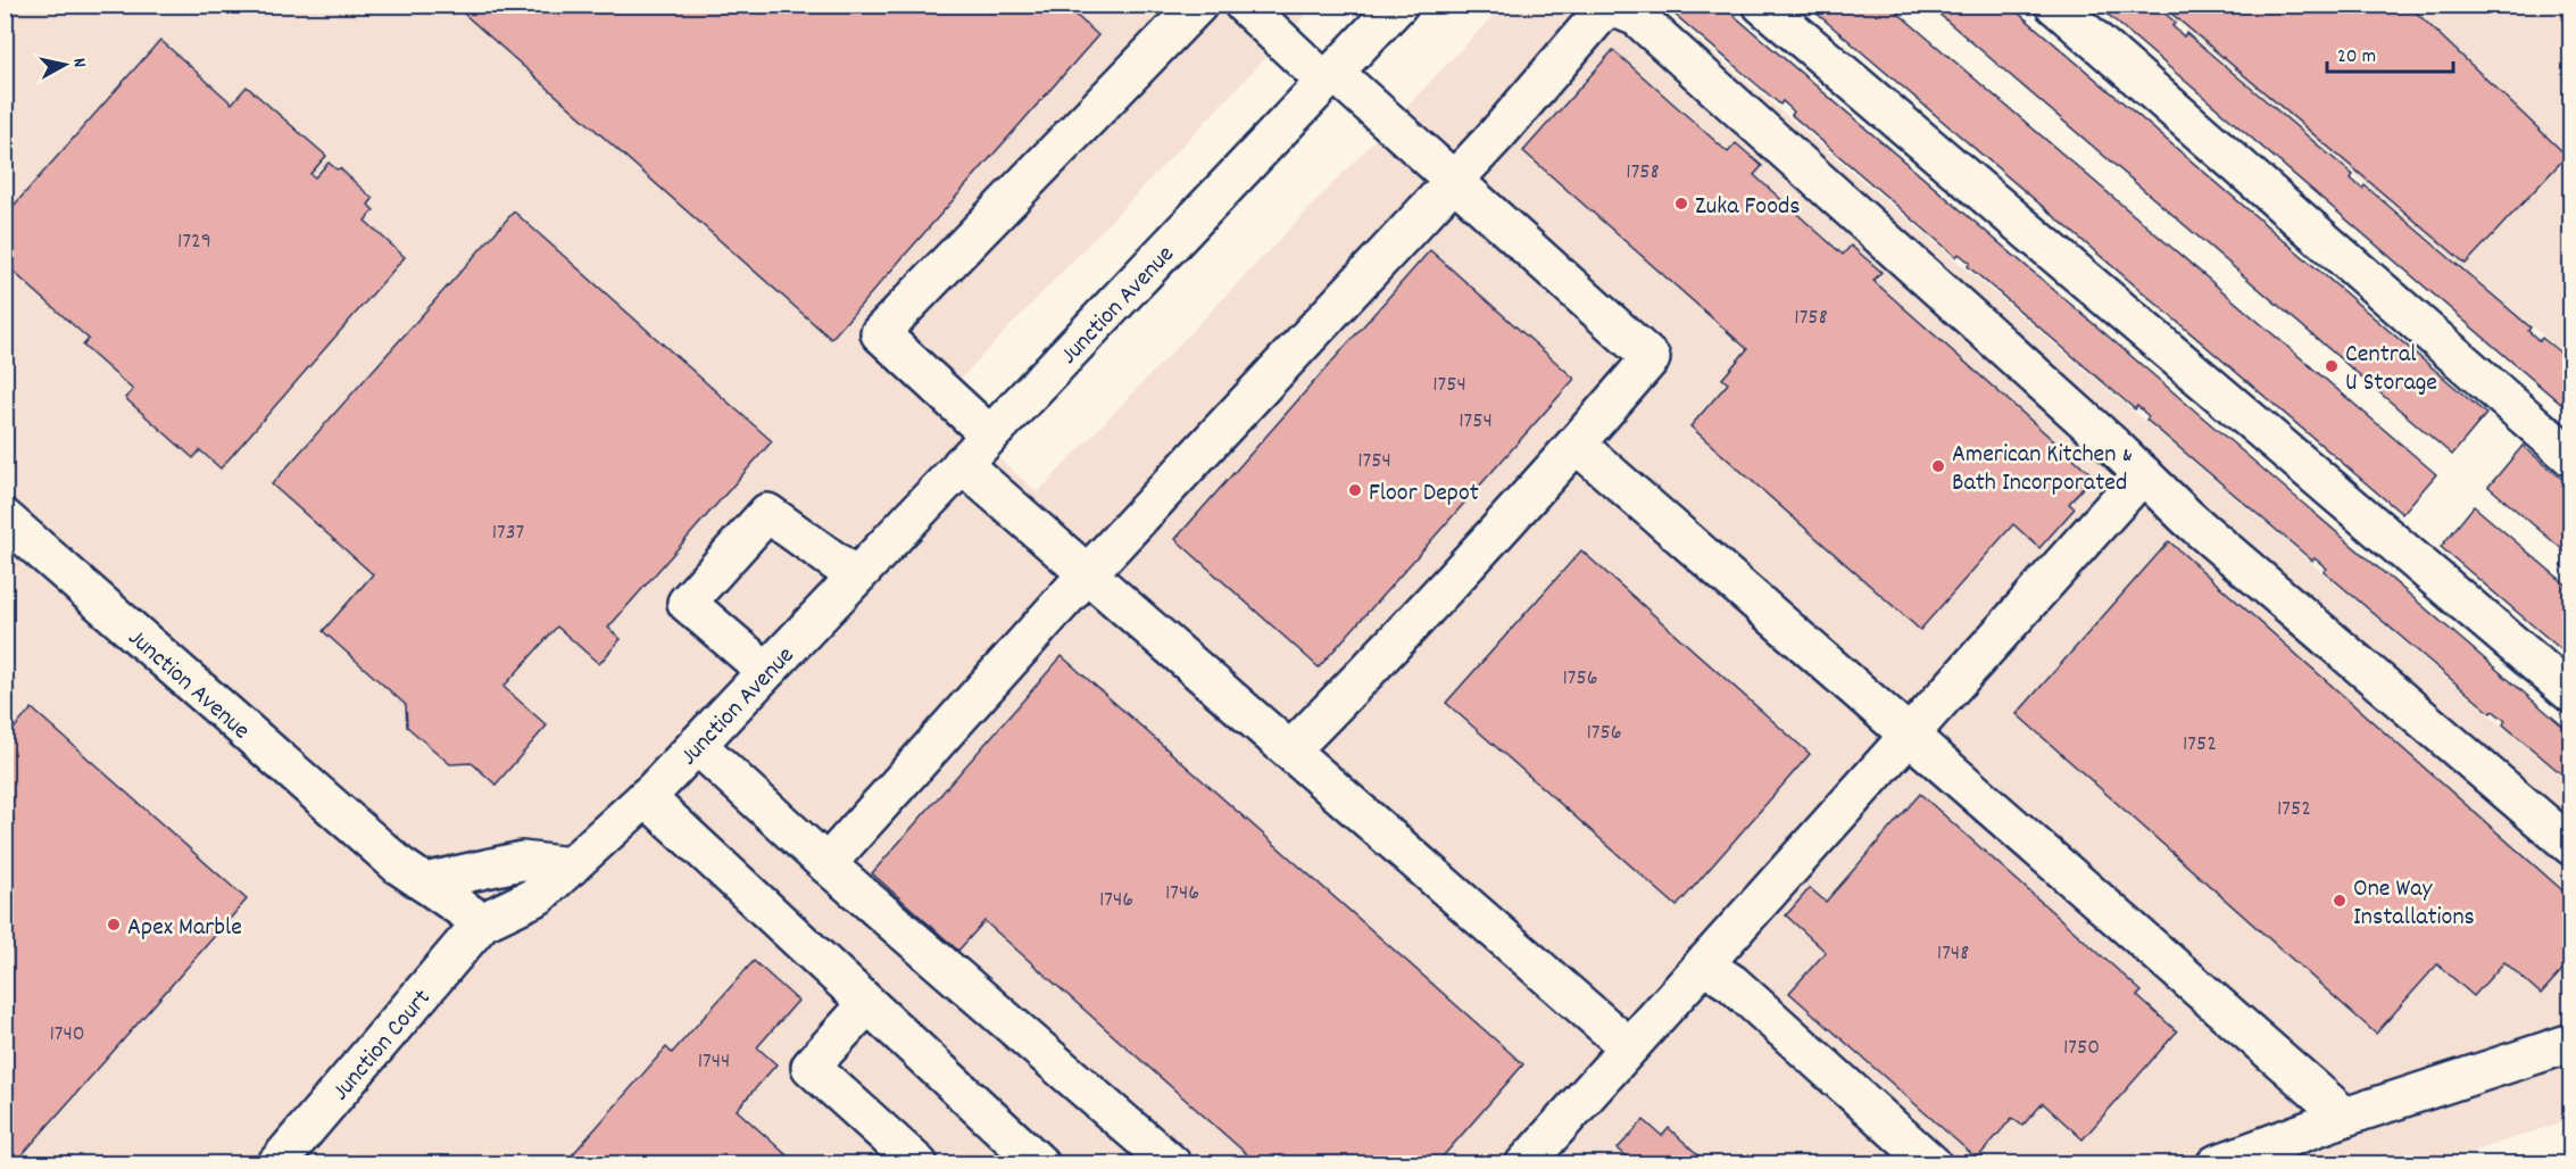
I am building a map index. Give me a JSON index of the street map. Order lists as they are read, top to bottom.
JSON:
{
  "streets": {
    "street": ["Junction Avenue", "Junction Court"]
  },
  "crossings": [
    ["Junction Avenue", "Junction Court"]
  ],
  "places": [
    "Zuka Foods",
    "Central U Storage",
    "American Kitchen & Bath Incorporated",
    "Floor Depot",
    "One Way Installations",
    "Apex Marble"
  ],
  "house_numbers": [
    "1758",
    "1729",
    "1758",
    "1754",
    "1754",
    "1754",
    "1737",
    "1756",
    "1756",
    "1752",
    "1752",
    "1746",
    "1746",
    "1748",
    "1740",
    "1750",
    "1744"
  ],
  "scale_bar": "20 m",
  "north": "right"
}
